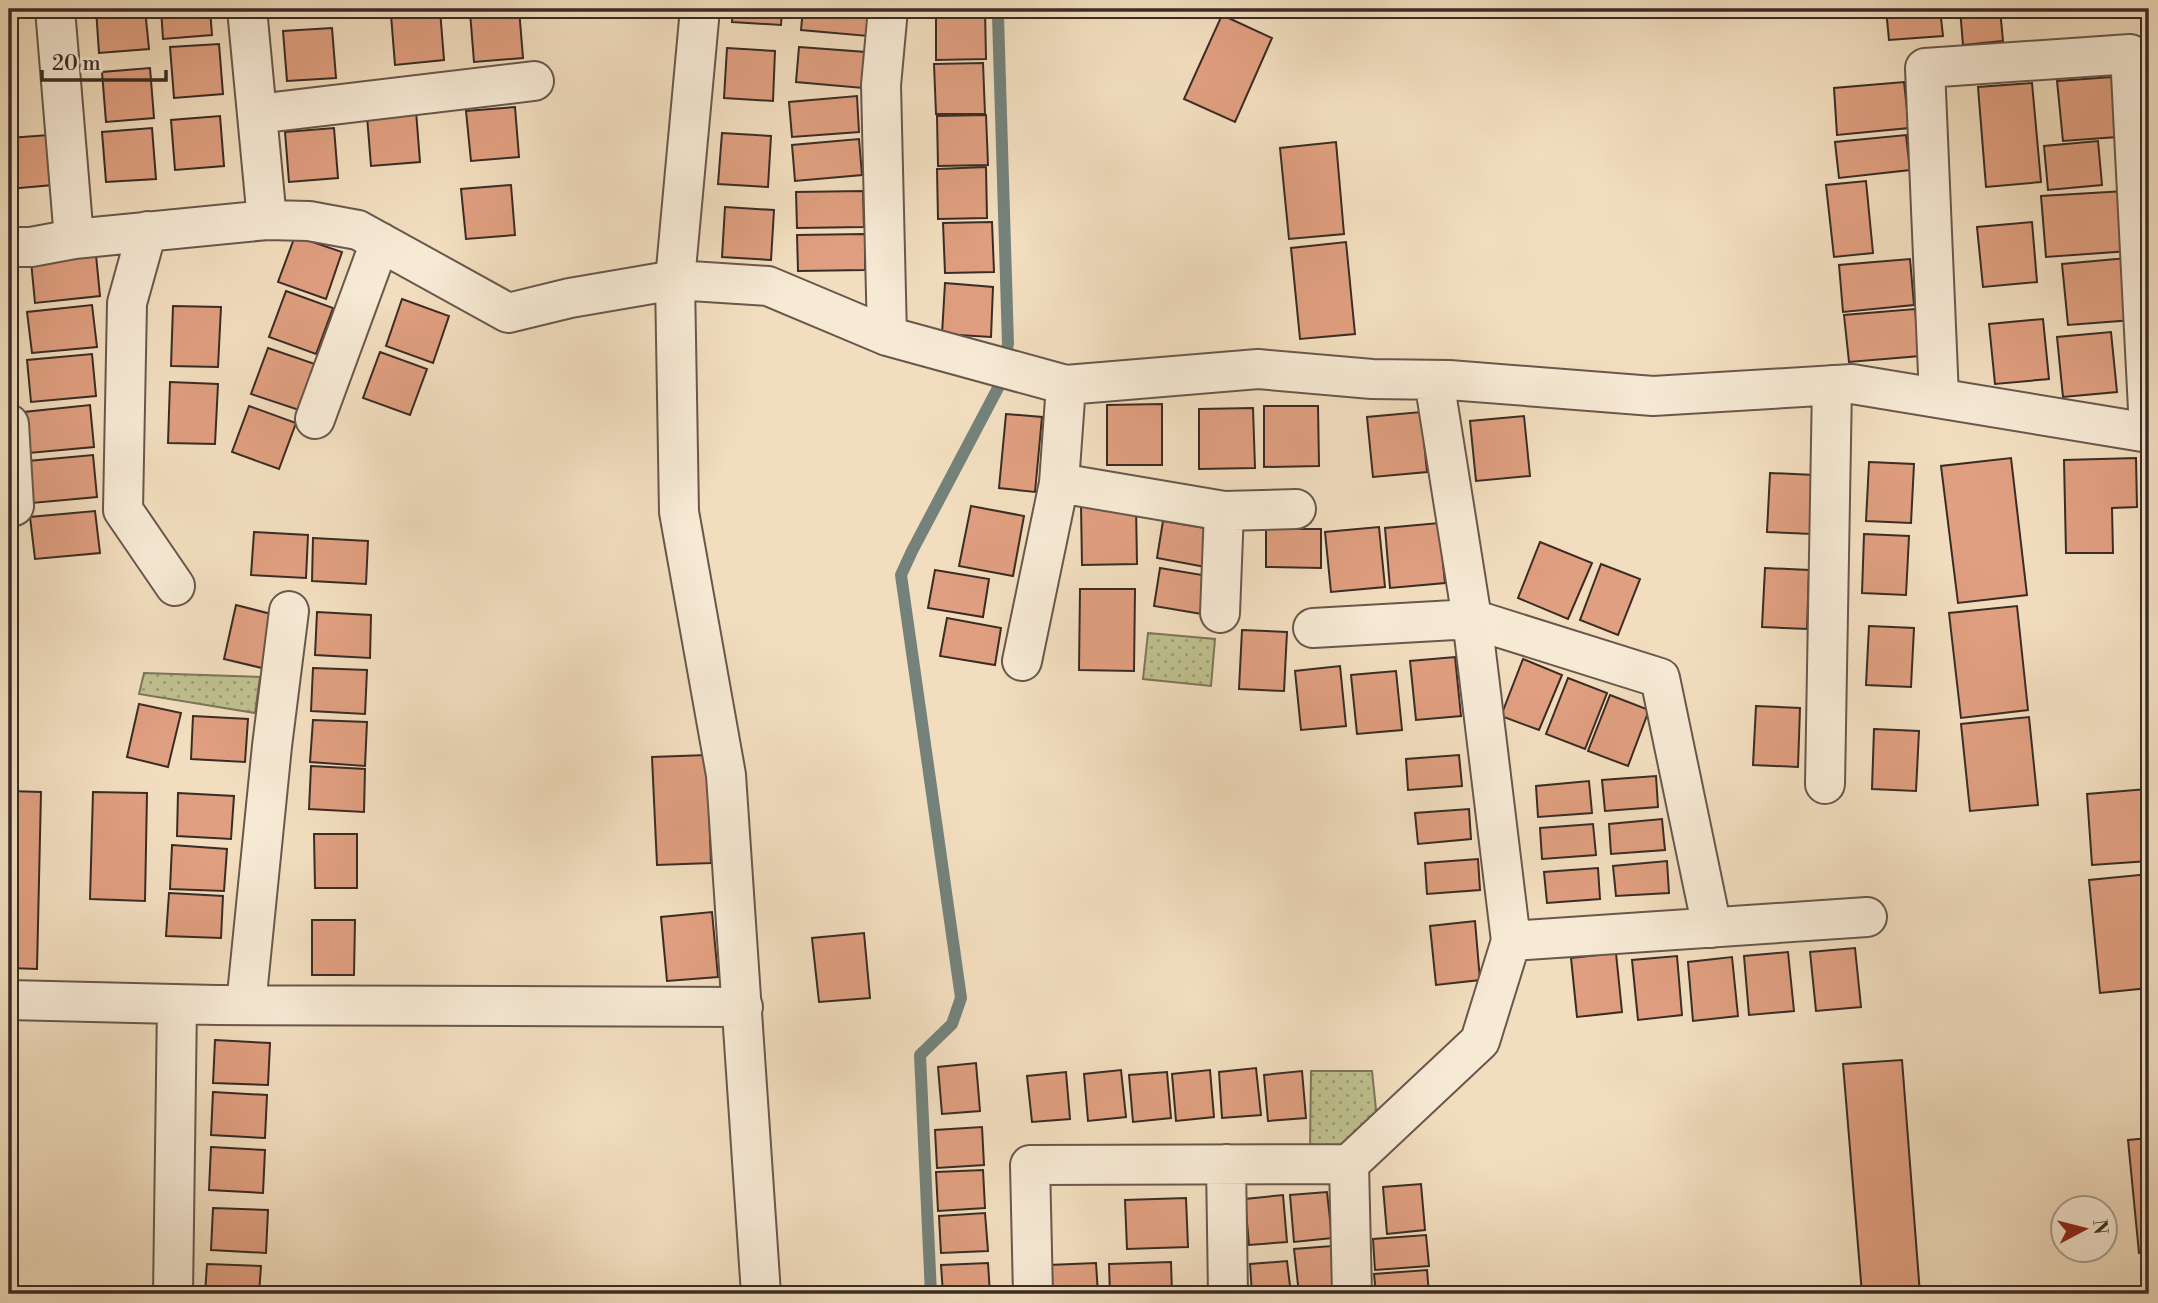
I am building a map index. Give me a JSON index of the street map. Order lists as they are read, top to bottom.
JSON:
{
  "scale_bar": "20 m",
  "north": "right"
}
